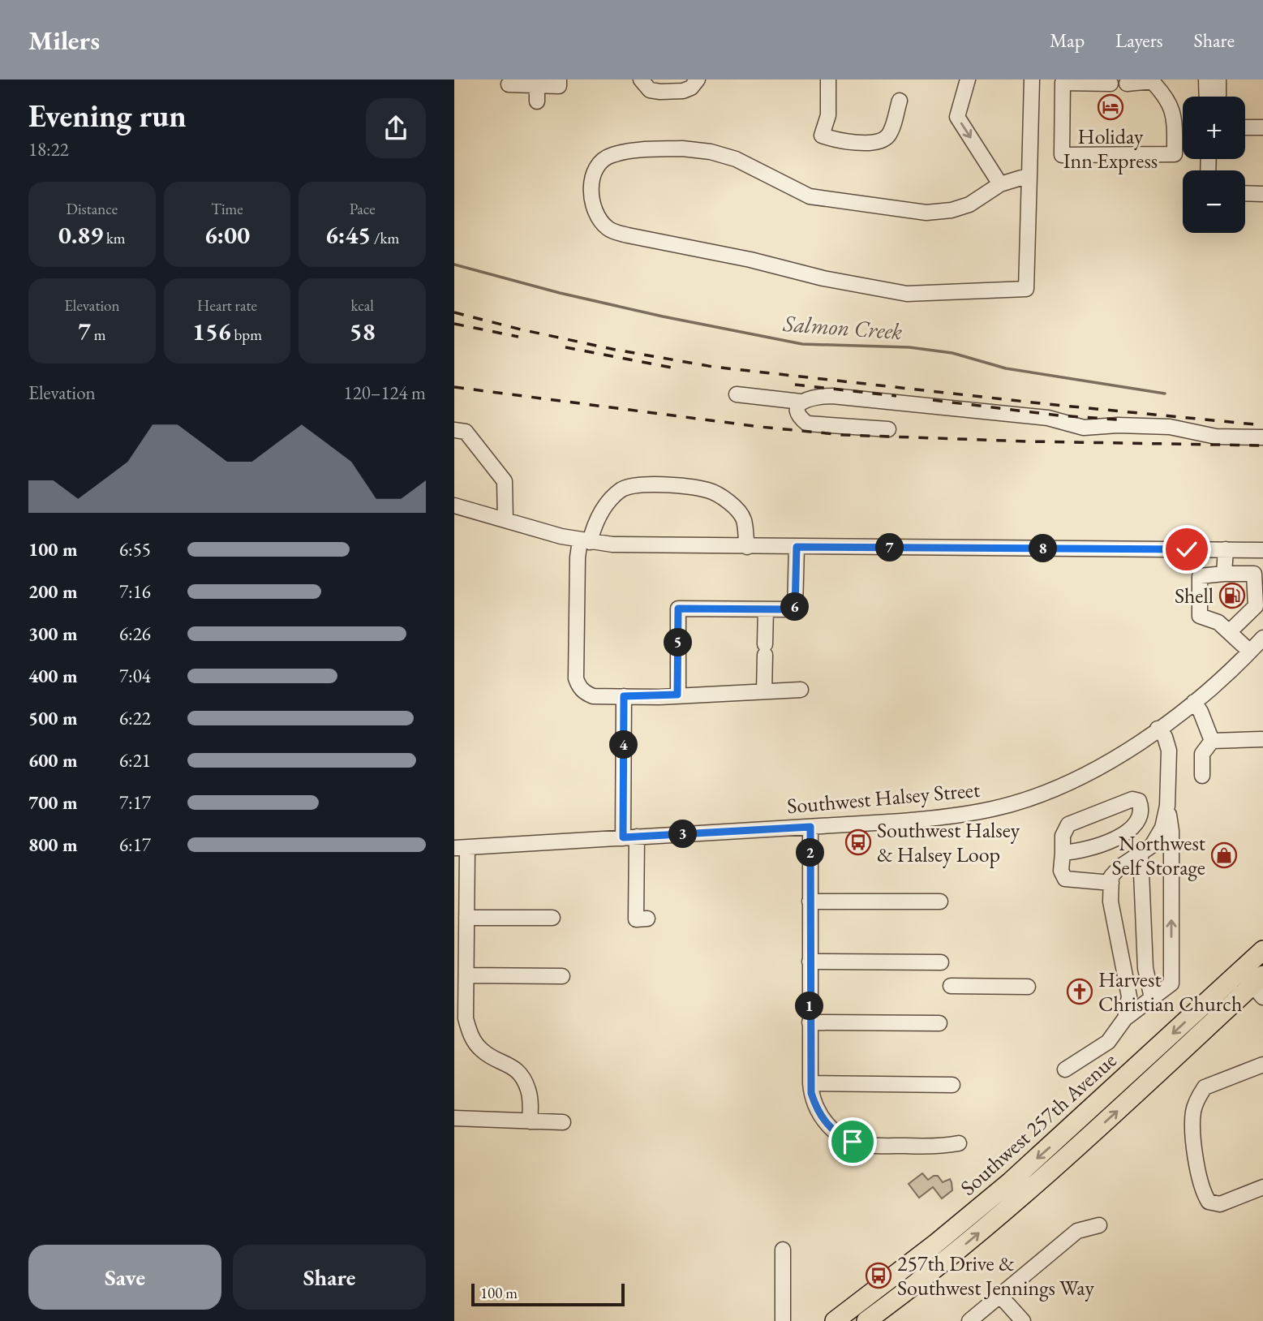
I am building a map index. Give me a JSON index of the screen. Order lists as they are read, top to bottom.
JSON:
{
  "streets": {
    "main road": ["Southwest 257th Avenue"],
    "street": ["Southwest Halsey Street"]
  },
  "water": ["Salmon Creek"],
  "places": {
    "hotel": ["Holiday Inn Express"],
    "fuel station": ["Shell"],
    "bus stop": ["Southwest Halsey & Halsey Loop", "257th Drive & Southwest Jennings Way"],
    "shop": ["Northwest Self Storage"],
    "church": ["Harvest Christian Church"]
  },
  "scale_bar": "100 m",
  "page": {
    "header": "Milers",
    "nav": ["Map", "Layers", "Share"],
    "heading": ["Evening run", "18:22"],
    "map_buttons": ["+", "−"],
    "stats": [
      ["Distance", "0.89 km"],
      ["Time", "6:00"],
      ["Pace", "6:45 /km"],
      ["Elevation", "7 m"],
      ["Heart rate", "156 bpm"],
      ["kcal", "58"]
    ],
    "chart": ["Elevation", "120–124 m"],
    "list": [
      {
        "name": "100 m",
        "note": "6:55"
      },
      {
        "name": "200 m",
        "note": "7:16"
      },
      {
        "name": "300 m",
        "note": "6:26"
      },
      {
        "name": "400 m",
        "note": "7:04"
      },
      {
        "name": "500 m",
        "note": "6:22"
      },
      {
        "name": "600 m",
        "note": "6:21"
      },
      {
        "name": "700 m",
        "note": "7:17"
      },
      {
        "name": "800 m",
        "note": "6:17"
      }
    ],
    "pins": [
      "7",
      "8",
      "6",
      "5",
      "4",
      "3",
      "2",
      "1"
    ],
    "buttons": ["Save", "Share"],
    "scale": "100 m"
  }
}
